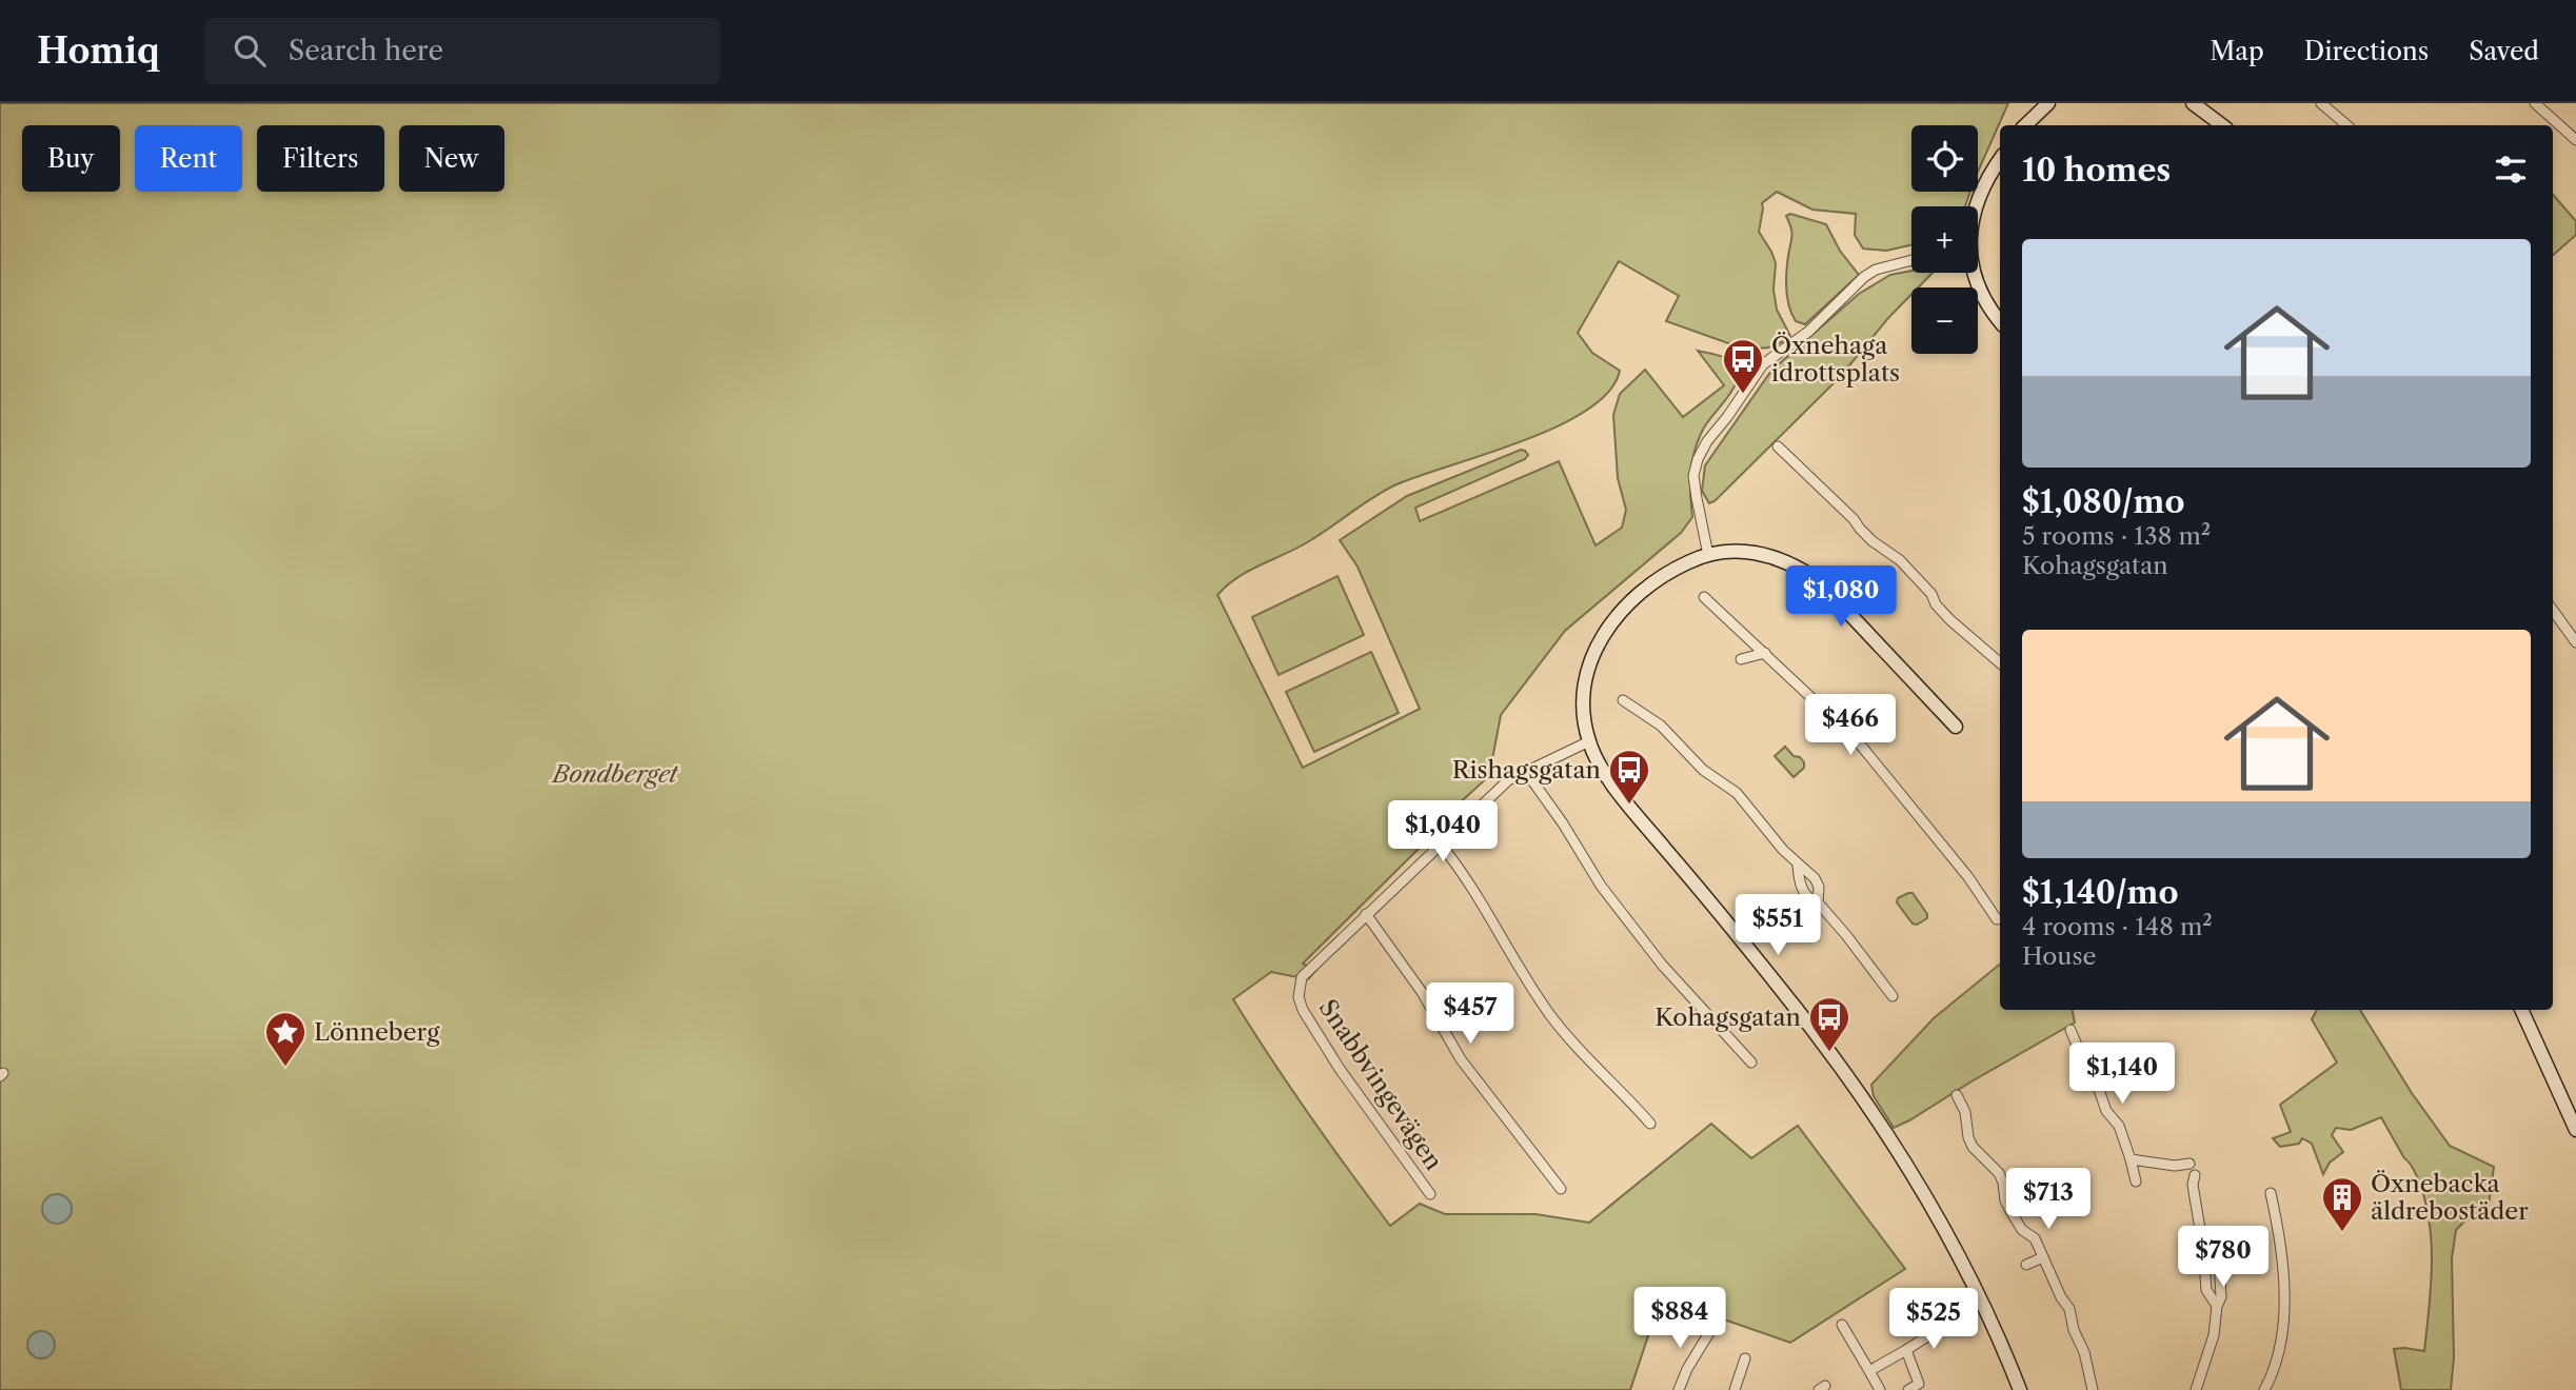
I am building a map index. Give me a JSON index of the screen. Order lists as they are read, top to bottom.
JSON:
{
  "streets": {
    "street": ["Snabbvingevägen"]
  },
  "parks": ["Bondberget"],
  "places": {
    "bus stop": ["Öxnehaga idrottsplats", "Rishagsgatan", "Kohagsgatan"],
    "place": ["Lönneberg"],
    "building": ["Öxnebacka äldrebostäder"]
  },
  "page": {
    "header": "Homiq",
    "search": "Search here",
    "nav": ["Map", "Directions", "Saved"],
    "map_buttons": ["+", "−"],
    "chip": [
      "Buy",
      "Rent",
      "Filters",
      "New"
    ],
    "heading": "10 homes",
    "list": [
      {
        "name": "$1,080/mo",
        "note": "5 rooms · 138 m² · Kohagsgatan"
      },
      {
        "name": "$1,140/mo",
        "note": "4 rooms · 148 m² · House"
      }
    ],
    "price": [
      "$1,080",
      "$466",
      "$1,040",
      "$551",
      "$457",
      "$1,140",
      "$713",
      "$780",
      "$884",
      "$525"
    ]
  }
}
